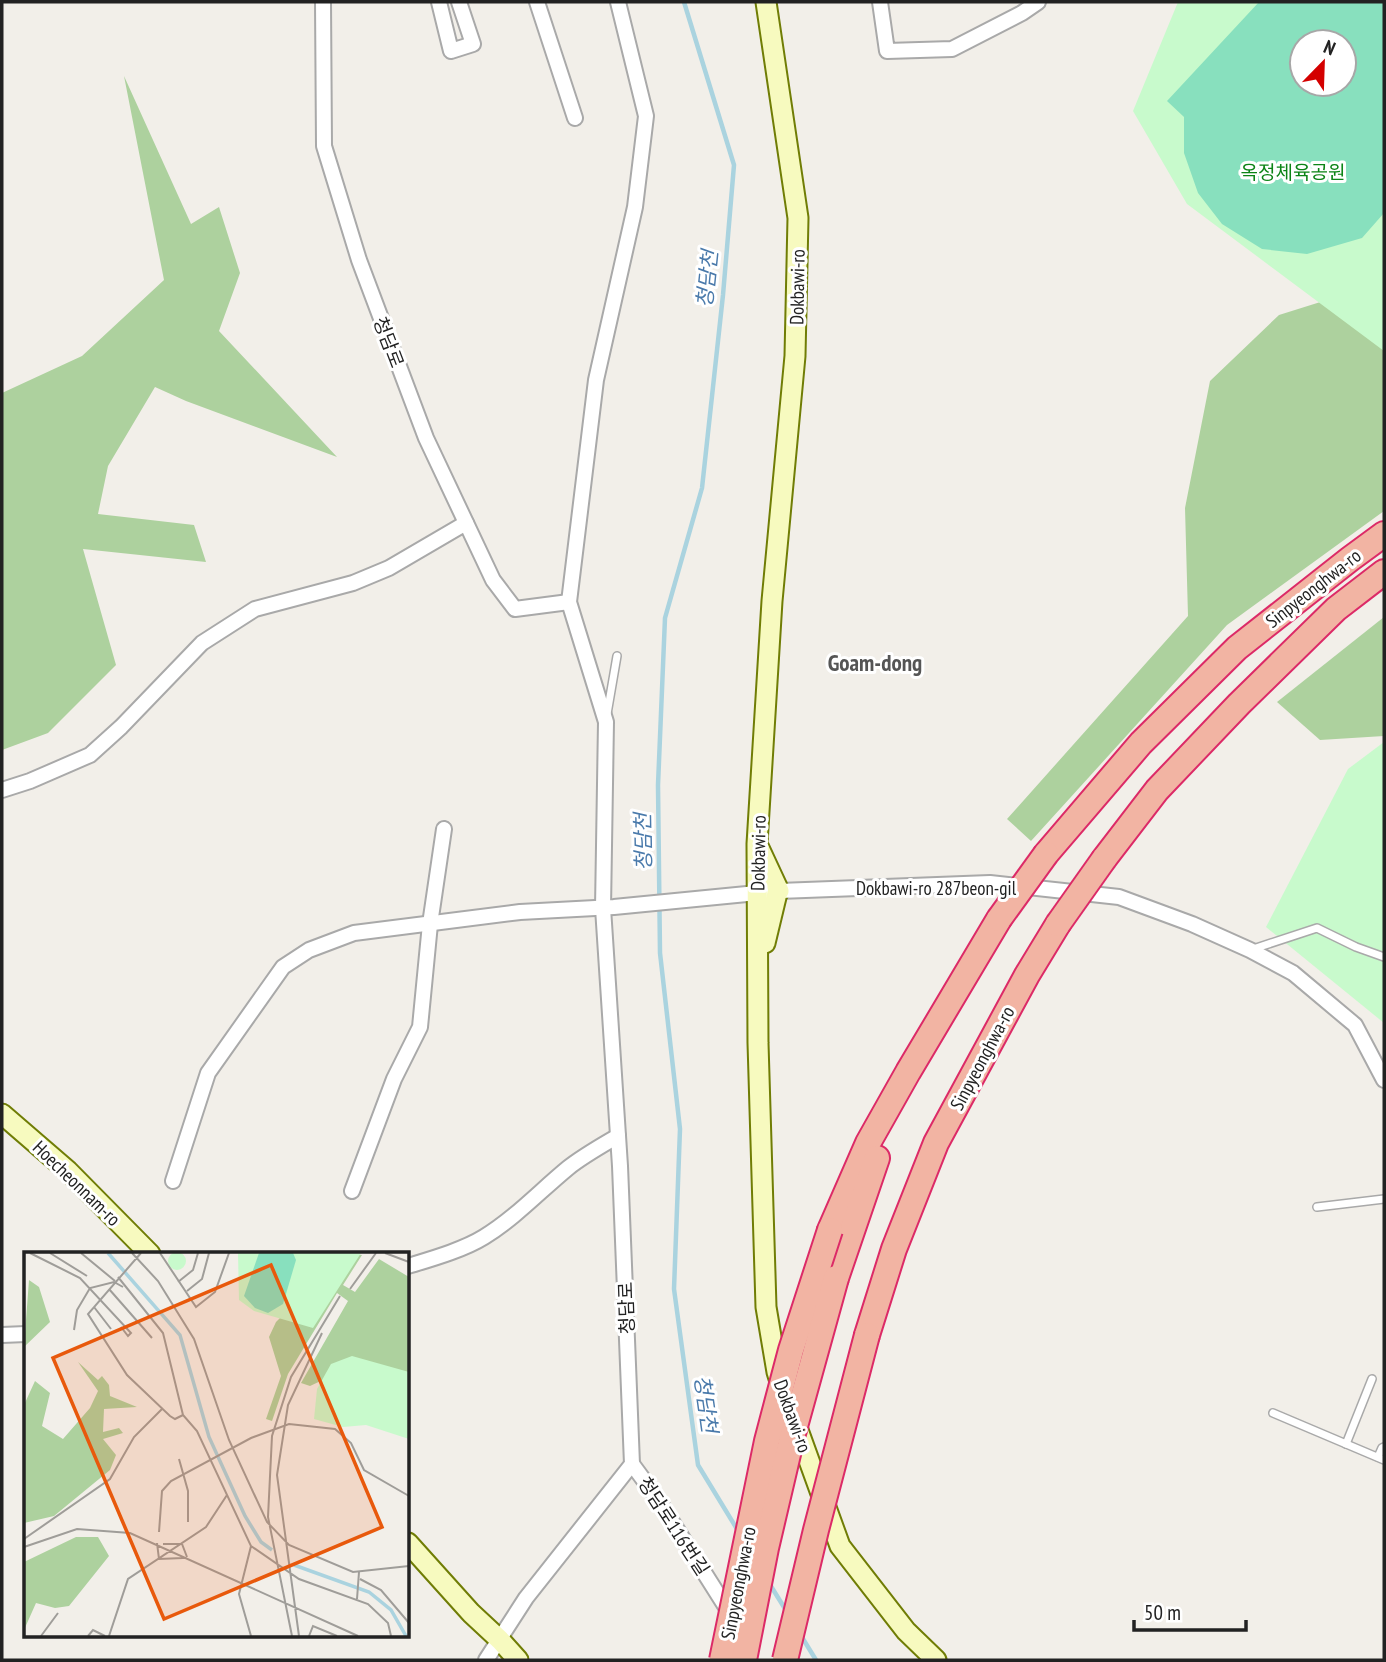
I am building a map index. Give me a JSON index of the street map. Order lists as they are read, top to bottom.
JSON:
{
  "streets": {
    "highway": ["Sinpyeonghwa-ro"],
    "main road": ["Dokbawi-ro", "Hoecheonnam-ro"],
    "street": ["청담로", "Dokbawi-ro 287beon-gil", "청담로116번길"]
  },
  "crossings": [
    ["Dokbawi-ro", "Dokbawi-ro 287beon-gil"],
    ["청담로", "청담로116번길"]
  ],
  "districts": ["Goam-dong"],
  "water": ["청담천"],
  "parks": ["옥정체육공원"],
  "scale_bar": "50 m",
  "north": "top right"
}
